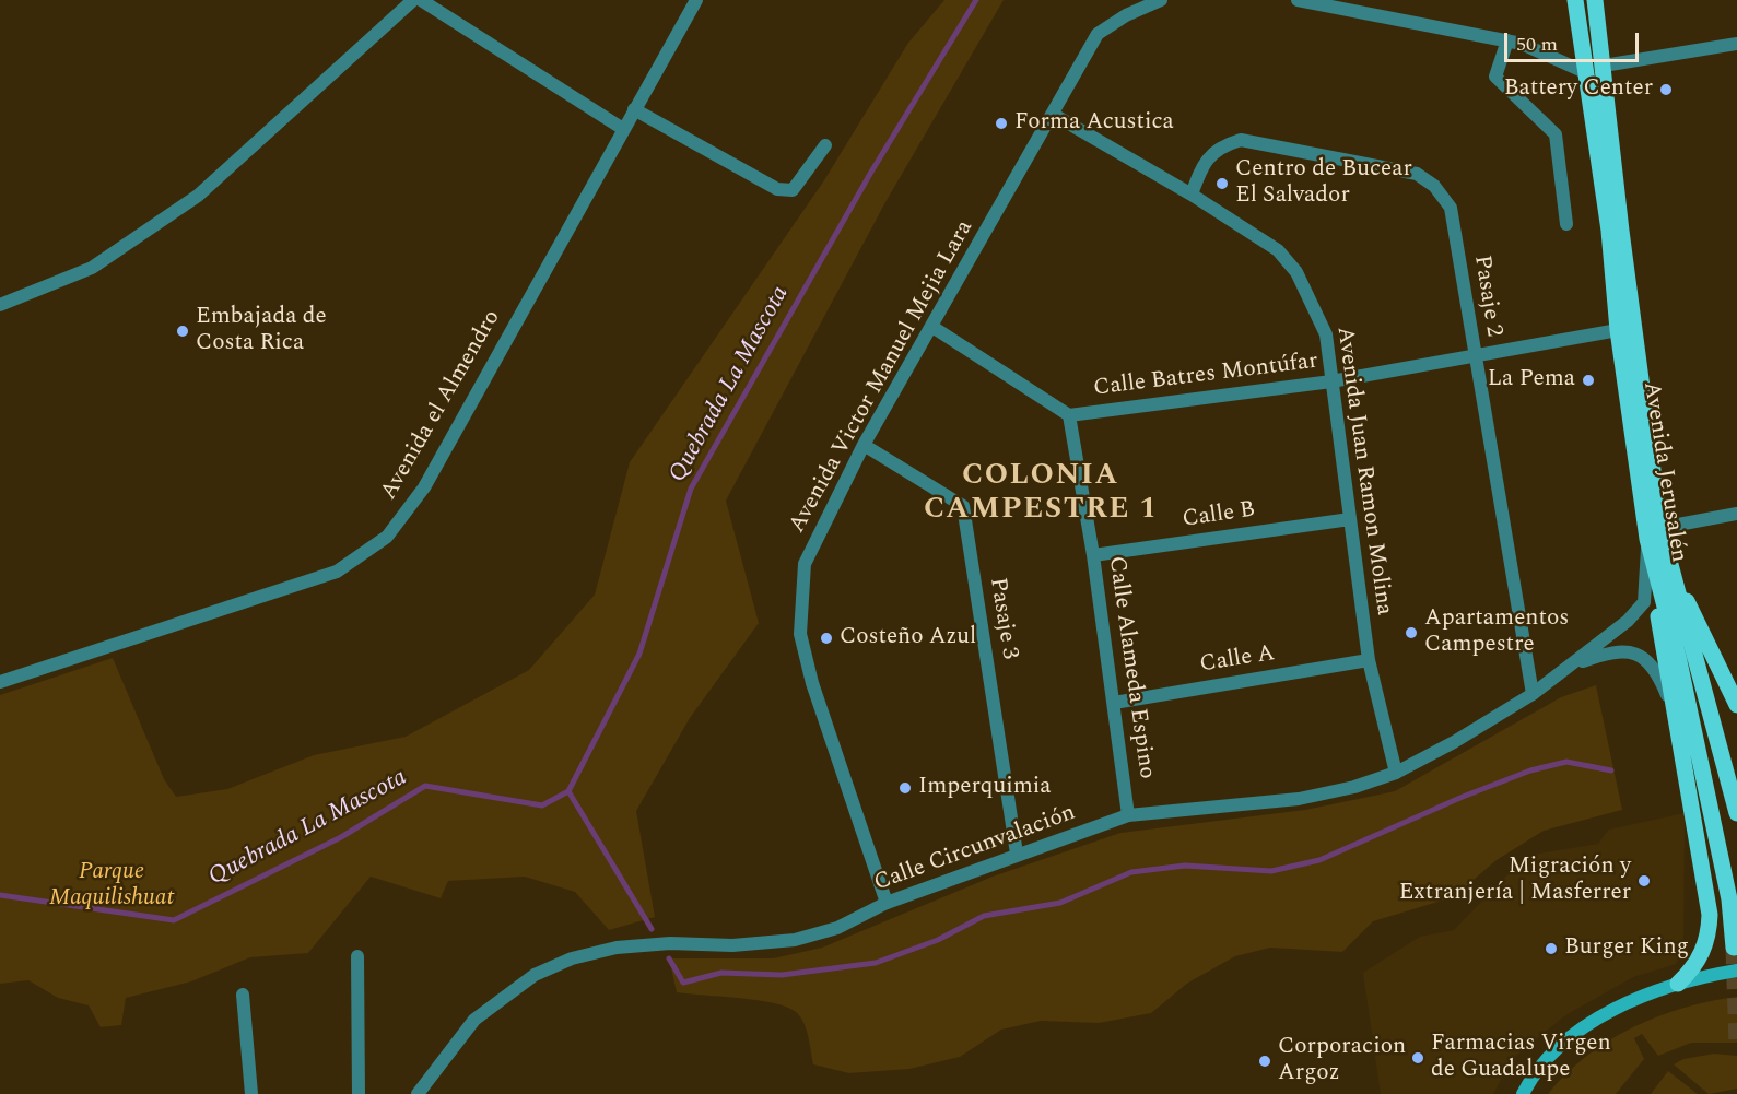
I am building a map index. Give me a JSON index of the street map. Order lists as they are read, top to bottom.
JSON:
{
  "streets": {
    "main road": ["Avenida Jerusalén"],
    "street": [
      "Pasaje 2",
      "Calle Batres Montúfar",
      "Avenida Victor Manuel Mejia Lara",
      "Avenida el Almendro",
      "Avenida Juan Ramon Molina",
      "Calle B",
      "Pasaje 3",
      "Calle A",
      "Calle Alameda Espino",
      "Calle Circunvalación"
    ]
  },
  "crossings": [
    ["Pasaje 2", "Calle Batres Montúfar"],
    ["Pasaje 2", "Avenida Juan Ramon Molina"],
    ["Pasaje 2", "Calle Circunvalación"],
    ["Calle Batres Montúfar", "Avenida Juan Ramon Molina"],
    ["Calle Batres Montúfar", "Avenida Jerusalén"],
    ["Calle Batres Montúfar", "Calle Alameda Espino"],
    ["Avenida Victor Manuel Mejia Lara", "Avenida Juan Ramon Molina"],
    ["Avenida Victor Manuel Mejia Lara", "Pasaje 3"],
    ["Avenida Victor Manuel Mejia Lara", "Calle Circunvalación"],
    ["Avenida Juan Ramon Molina", "Calle B"],
    ["Avenida Juan Ramon Molina", "Calle A"],
    ["Avenida Juan Ramon Molina", "Calle Circunvalación"],
    ["Avenida Jerusalén", "Calle Circunvalación"],
    ["Calle B", "Calle Alameda Espino"],
    ["Pasaje 3", "Calle Circunvalación"],
    ["Calle A", "Calle Alameda Espino"],
    ["Calle Alameda Espino", "Calle Circunvalación"]
  ],
  "districts": ["COLONIA CAMPESTRE 1"],
  "water": ["Quebrada La Mascota"],
  "parks": ["Parque Maquilishuat"],
  "places": [
    "Battery Center",
    "Forma Acustica",
    "Centro de Bucear El Salvador",
    "Embajada de Costa Rica",
    "La Pema",
    "Apartamentos Campestre",
    "Costeño Azul",
    "Imperquimia",
    "Migración y Extranjería | Masferrer",
    "Burger King",
    "Farmacias Virgen de Guadalupe",
    "Corporacion Argoz"
  ],
  "scale_bar": "50 m"
}
